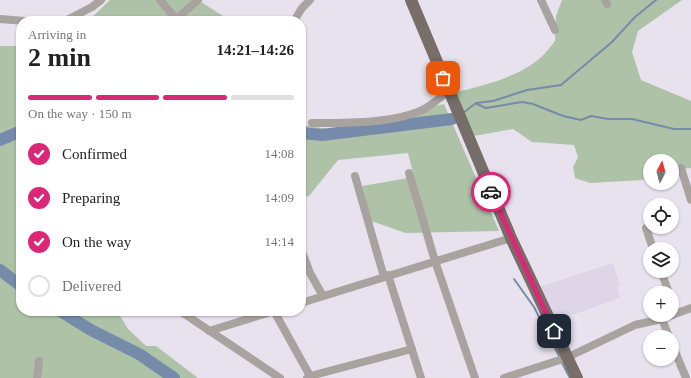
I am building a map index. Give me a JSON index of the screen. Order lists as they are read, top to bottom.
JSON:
{
  "north": "top",
  "page": {
    "heading": ["2 min", "Arriving in", "14:21–14:26"],
    "bar": "On the way · 150 m",
    "list": [
      ["Confirmed", "14:08"],
      ["Preparing", "14:09"],
      ["On the way", "14:14"],
      "Delivered"
    ],
    "map_buttons": ["+", "−"]
  }
}
